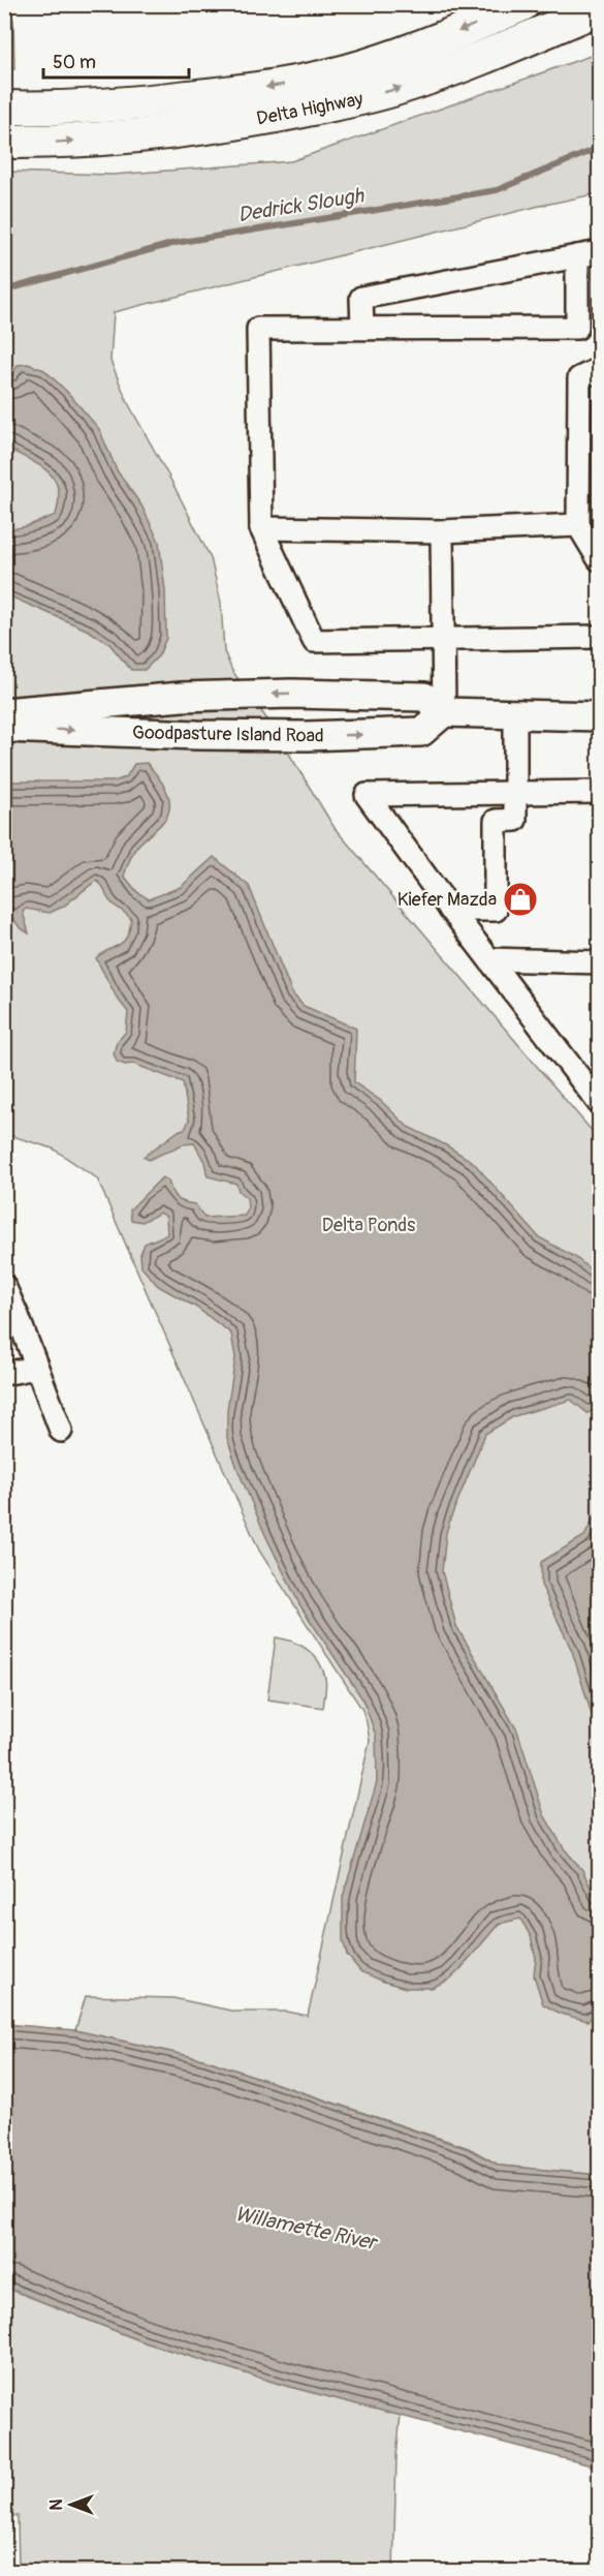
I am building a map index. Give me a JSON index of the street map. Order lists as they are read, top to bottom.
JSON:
{
  "streets": {
    "highway": ["Delta Highway"],
    "main road": ["Goodpasture Island Road"]
  },
  "water": ["Dedrick Slough", "Willamette River"],
  "parks": ["Delta Ponds"],
  "places": {
    "shop": ["Kiefer Mazda"]
  },
  "scale_bar": "50 m",
  "north": "left"
}
